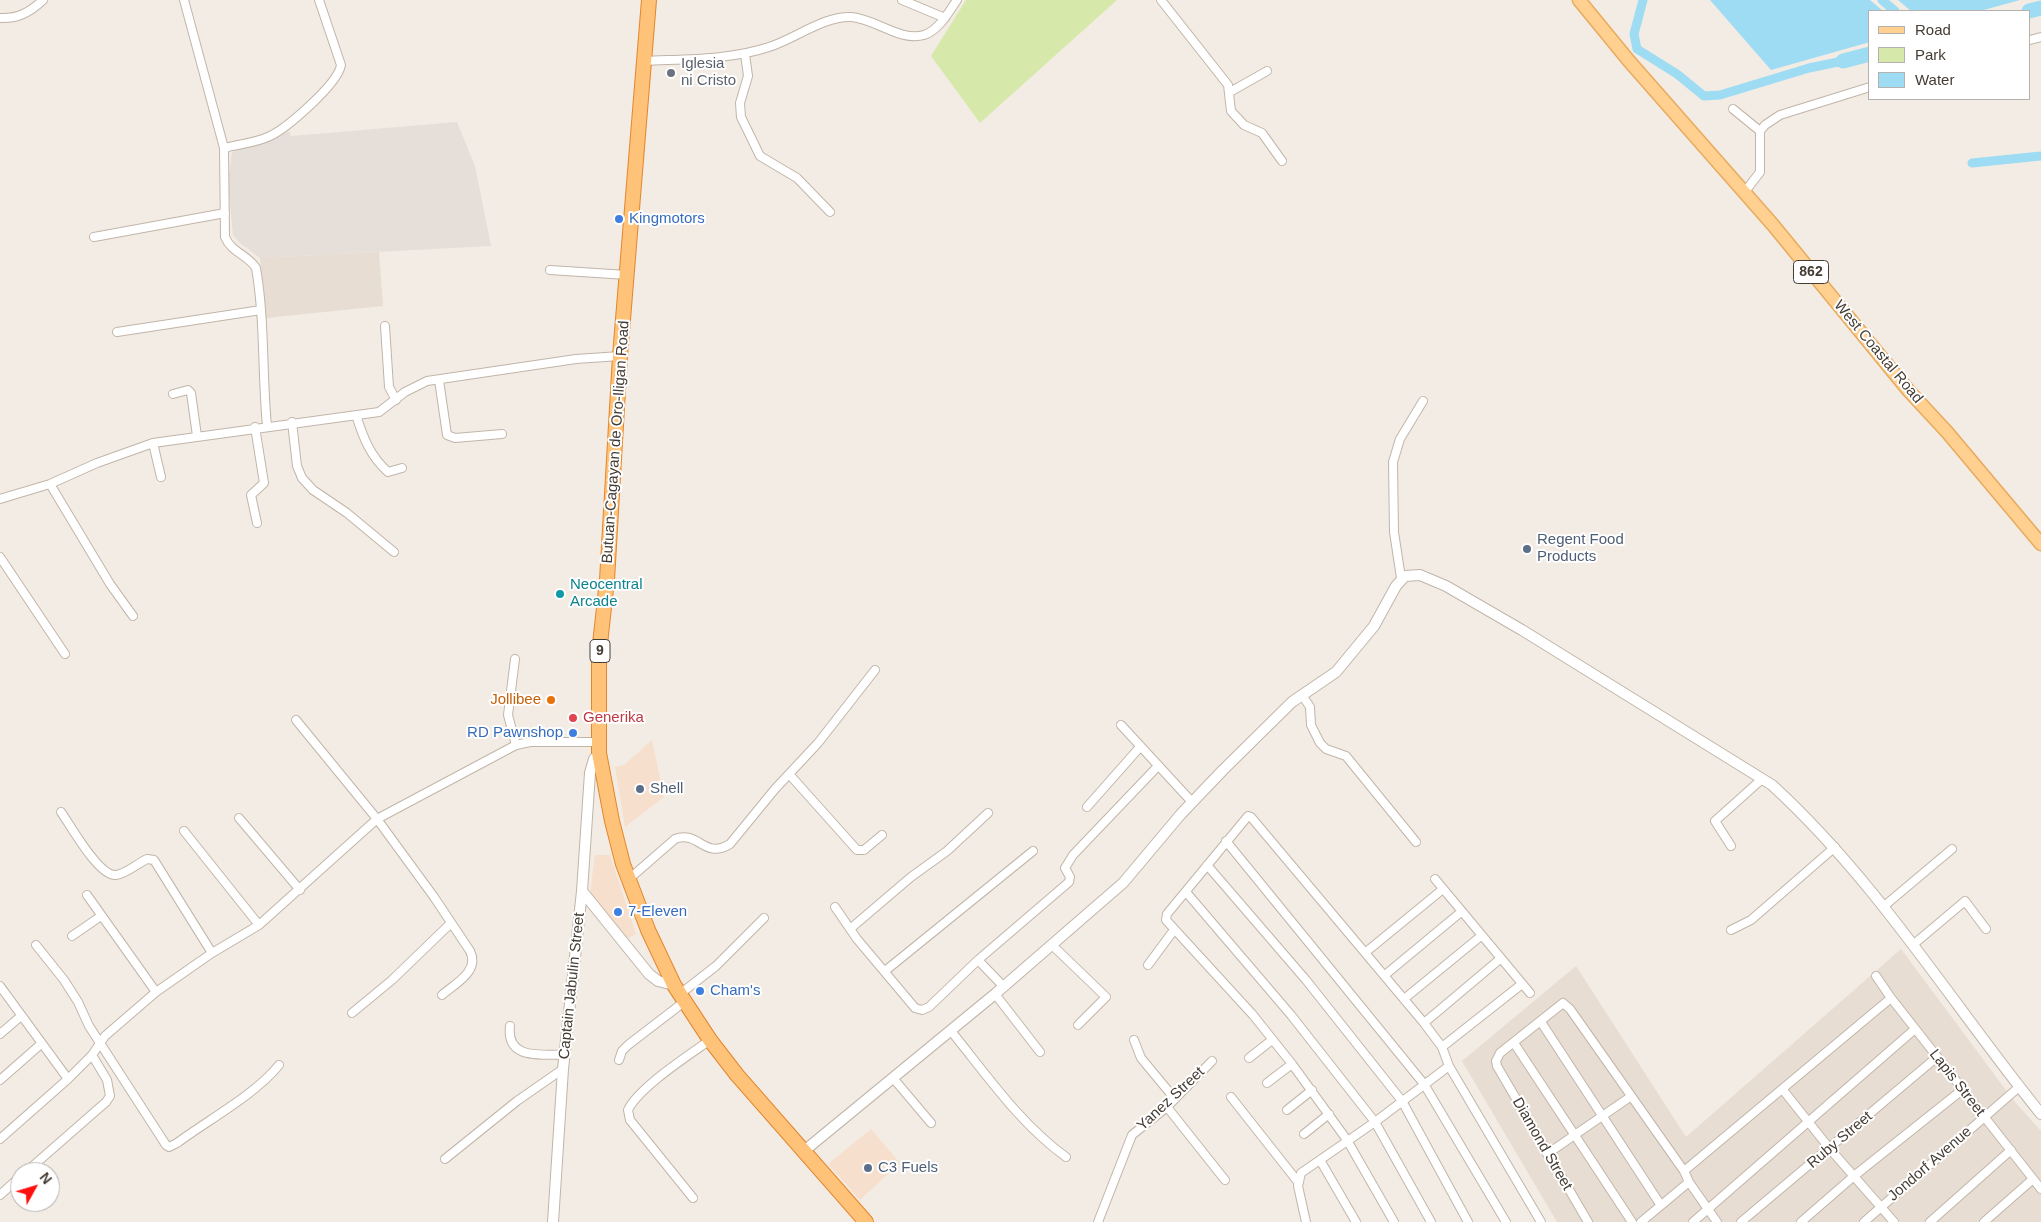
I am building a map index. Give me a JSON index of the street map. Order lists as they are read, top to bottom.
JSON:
{
  "streets": {
    "highway": ["Butuan-Cagayan de Oro-Iligan Road", "9"],
    "main road": ["862", "West Coastal Road"],
    "street": [
      "Captain Jabulin Street",
      "Lapis Street",
      "Yanez Street",
      "Ruby Street",
      "Diamond Street",
      "Jondorf Avenue"
    ]
  },
  "crossings": [
    ["Butuan-Cagayan de Oro-Iligan Road", "Captain Jabulin Street"],
    ["Lapis Street", "Ruby Street"],
    ["Lapis Street", "Jondorf Avenue"]
  ],
  "places": [
    "Iglesia ni Cristo",
    "Kingmotors",
    "Regent Food Products",
    "Neocentral Arcade",
    "Jollibee",
    "Generika",
    "RD Pawnshop",
    "Shell",
    "7-Eleven",
    "Cham's",
    "C3 Fuels"
  ],
  "legend": ["Road", "Park", "Water"],
  "north": "top right"
}
